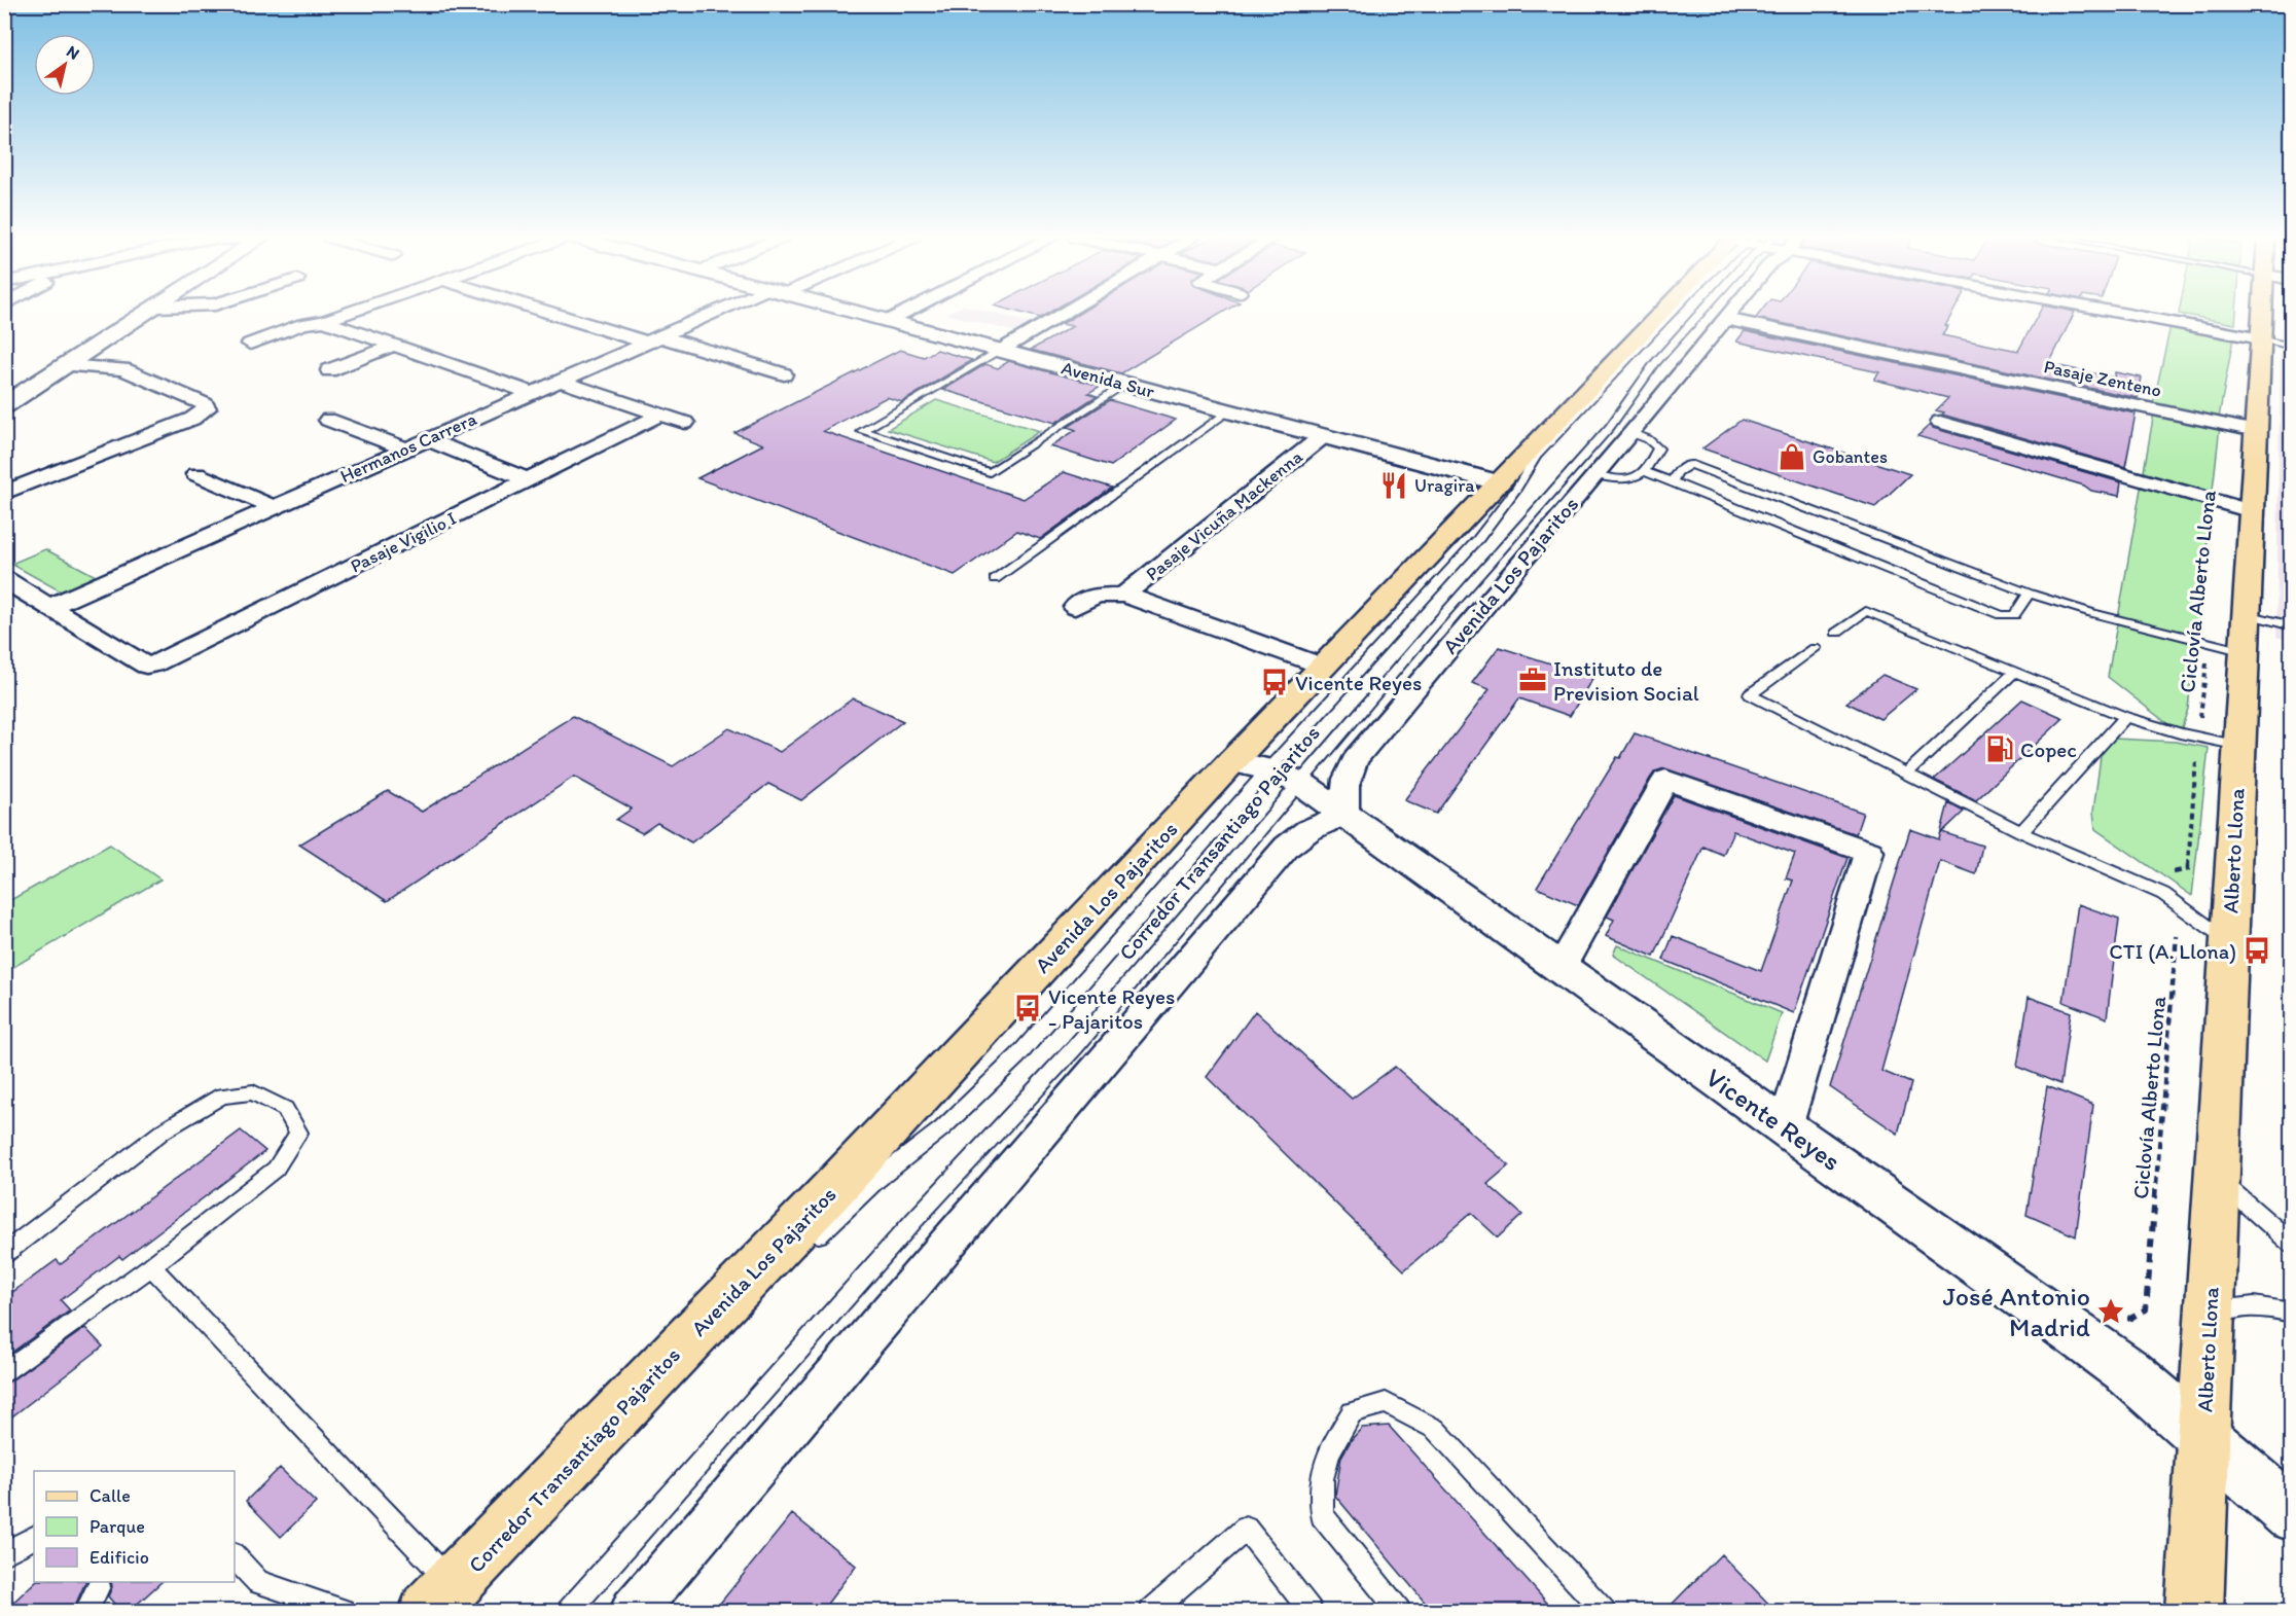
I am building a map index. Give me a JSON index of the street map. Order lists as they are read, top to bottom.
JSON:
{
  "streets": {
    "main road": ["Avenida Los Pajaritos", "Alberto Llona"],
    "street": [
      "Pasaje Zenteno",
      "Avenida Sur",
      "Hermanos Carrera",
      "Pasaje Vicuña Mackenna",
      "Pasaje Vigilio I",
      "Vicente Reyes"
    ],
    "lane": ["Corredor Transantiago Pajaritos"],
    "path": ["Ciclovía Alberto Llona"]
  },
  "crossings": [
    ["Pasaje Zenteno", "Avenida Los Pajaritos"],
    ["Pasaje Zenteno", "Alberto Llona"],
    ["Avenida Sur", "Pasaje Vicuña Mackenna"],
    ["Avenida Sur", "Avenida Los Pajaritos"],
    ["Hermanos Carrera", "Pasaje Vigilio I"],
    ["Pasaje Vicuña Mackenna", "Avenida Los Pajaritos"],
    ["Avenida Los Pajaritos", "Vicente Reyes"],
    ["Ciclovía Alberto Llona", "Vicente Reyes"],
    ["Corredor Transantiago Pajaritos", "Vicente Reyes"],
    ["Alberto Llona", "Vicente Reyes"]
  ],
  "places": {
    "shop": ["Gobantes"],
    "restaurant": ["Uragira"],
    "office": ["Instituto de Prevision Social"],
    "bus stop": ["Vicente Reyes", "CTI (A. Llona)", "Vicente Reyes - Pajaritos"],
    "fuel station": ["Copec"],
    "place": ["José Antonio Madrid"]
  },
  "legend": ["Calle", "Parque", "Edificio"],
  "north": "top right"
}
